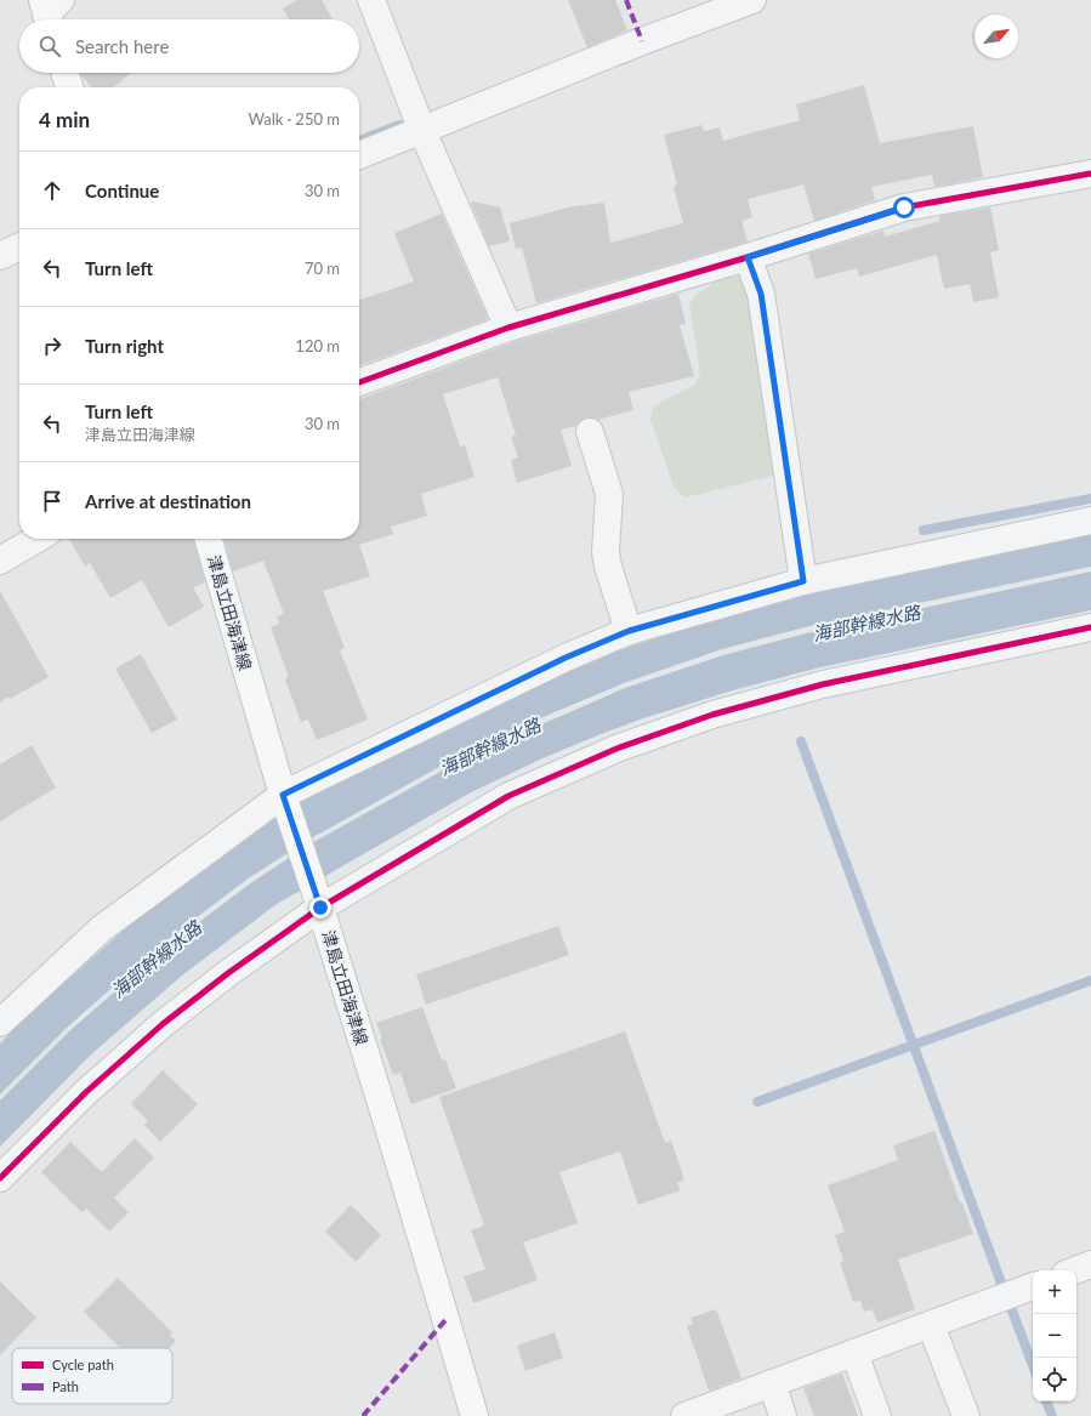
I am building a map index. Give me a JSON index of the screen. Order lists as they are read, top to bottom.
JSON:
{
  "streets": {
    "main road": ["津島立田海津線"]
  },
  "water": ["海部幹線水路"],
  "legend": ["Cycle path", "Path"],
  "north": "top right",
  "page": {
    "search": "Search here",
    "heading": ["4 min", "Walk · 250 m"],
    "list": [
      ["Continue", "30 m"],
      ["Turn left", "70 m"],
      ["Turn right", "120 m"],
      ["Turn left", "津島立田海津線", "30 m"],
      "Arrive at destination"
    ],
    "map_buttons": ["+", "−"]
  }
}
